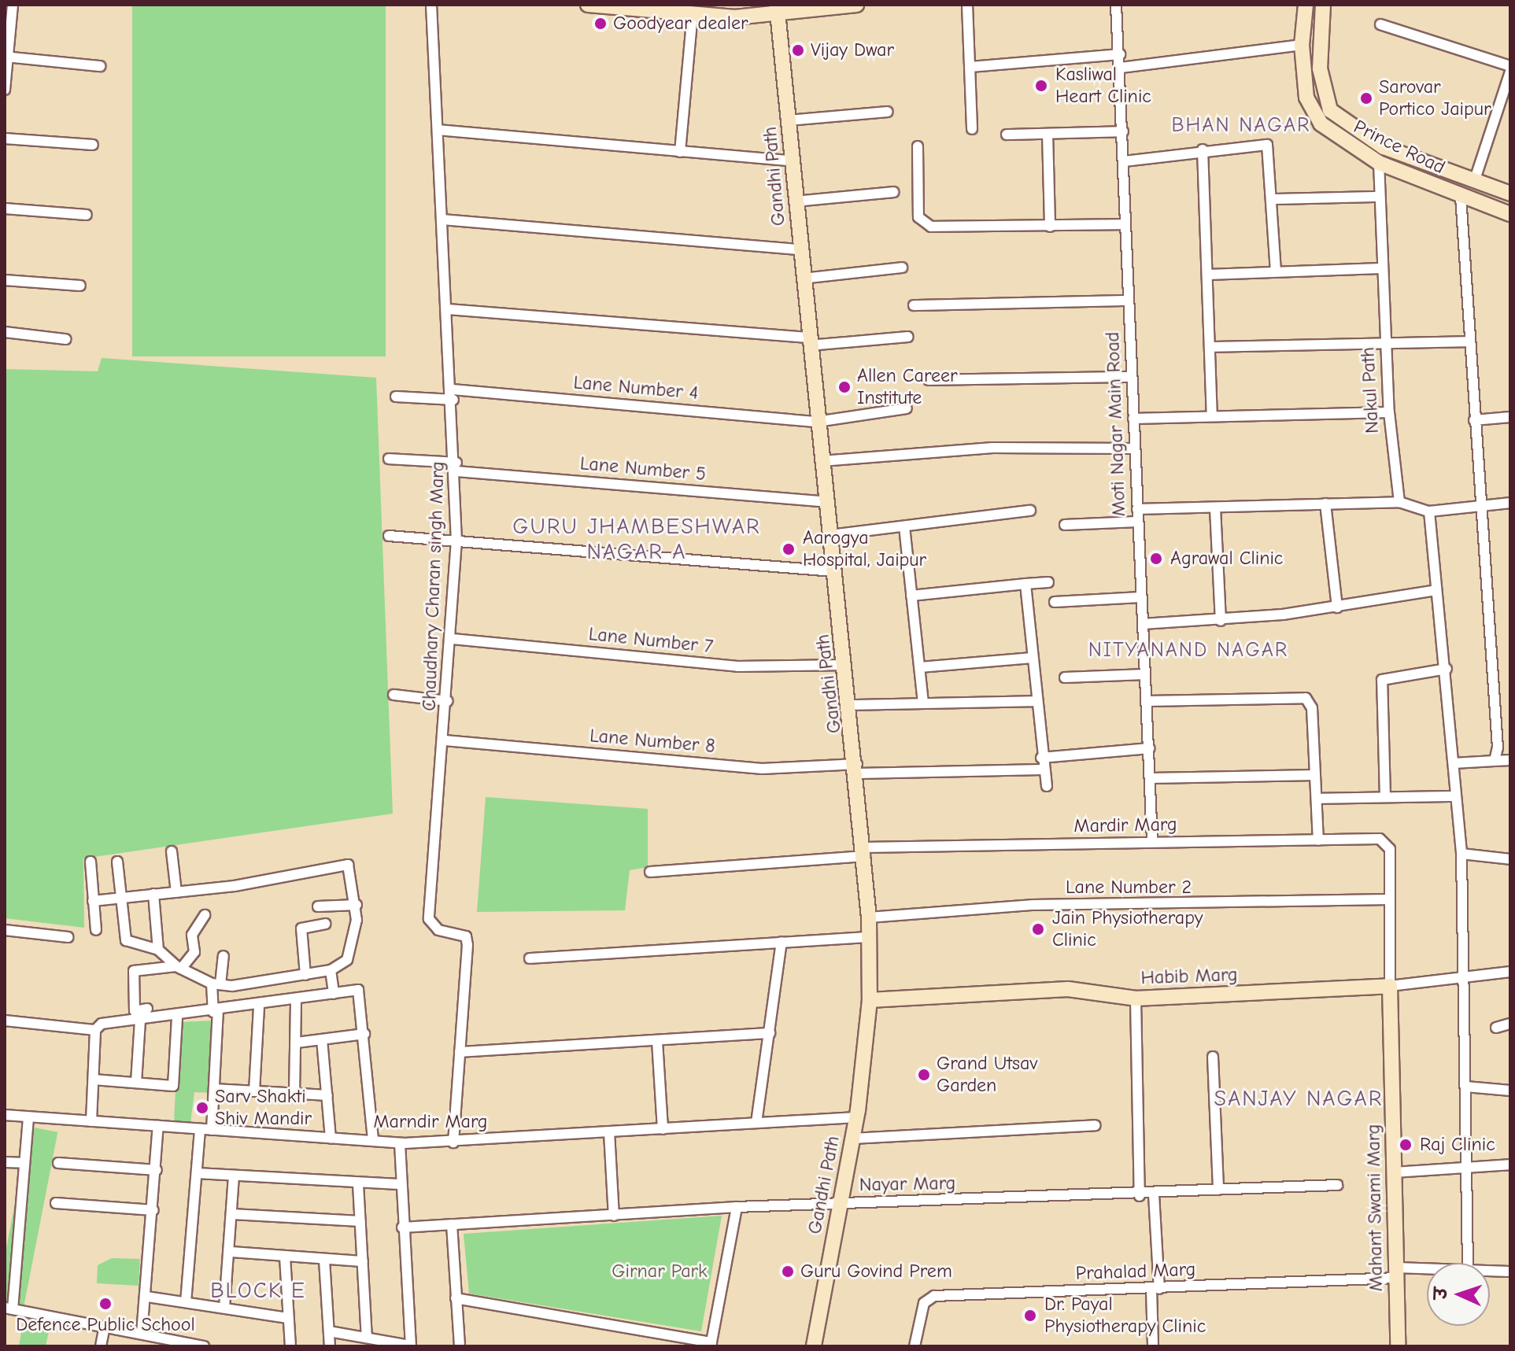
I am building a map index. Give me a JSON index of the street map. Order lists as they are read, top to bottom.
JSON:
{
  "streets": {
    "street": [
      "Prince Road",
      "Gandhi Path",
      "Lane Number 4",
      "Nakul Path",
      "Moti Nagar Main Road",
      "Lane Number 5",
      "Chaudhary Charan singh Marg",
      "Lane Number 7",
      "Lane Number 8",
      "Mardir Marg",
      "Lane Number 2",
      "Habib Marg",
      "Marndir Marg",
      "Nayar Marg",
      "Mahant Swami Marg",
      "Prahalad Marg"
    ]
  },
  "crossings": [
    ["Prince Road", "Nakul Path"],
    ["Gandhi Path", "Lane Number 4"],
    ["Gandhi Path", "Lane Number 5"],
    ["Gandhi Path", "Lane Number 7"],
    ["Gandhi Path", "Lane Number 8"],
    ["Gandhi Path", "Mardir Marg"],
    ["Gandhi Path", "Lane Number 2"],
    ["Gandhi Path", "Habib Marg"],
    ["Gandhi Path", "Marndir Marg"],
    ["Gandhi Path", "Nayar Marg"],
    ["Lane Number 4", "Chaudhary Charan singh Marg"],
    ["Moti Nagar Main Road", "Mardir Marg"],
    ["Lane Number 5", "Chaudhary Charan singh Marg"],
    ["Chaudhary Charan singh Marg", "Lane Number 7"],
    ["Chaudhary Charan singh Marg", "Lane Number 8"],
    ["Chaudhary Charan singh Marg", "Marndir Marg"],
    ["Mardir Marg", "Mahant Swami Marg"],
    ["Lane Number 2", "Mahant Swami Marg"],
    ["Habib Marg", "Mahant Swami Marg"],
    ["Mahant Swami Marg", "Prahalad Marg"]
  ],
  "districts": [
    "BHAN NAGAR",
    "GURU JHAMBESHWAR NAGAR A",
    "NITYANAND NAGAR",
    "SANJAY NAGAR",
    "BLOCK E"
  ],
  "parks": ["Girnar Park"],
  "places": [
    "Goodyear dealer",
    "Vijay Dwar",
    "Kasliwal Heart Clinic",
    "Sarovar Portico Jaipur",
    "Allen Career Institute",
    "Aarogya Hospital, Jaipur",
    "Agrawal Clinic",
    "Jain Physiotherapy Clinic",
    "Grand Utsav Garden",
    "Sarv Shakti Shiv Mandir",
    "Raj Clinic",
    "Guru Govind Prem",
    "Defence Public School",
    "Dr. Payal Physiotherapy Clinic"
  ],
  "north": "left"
}
